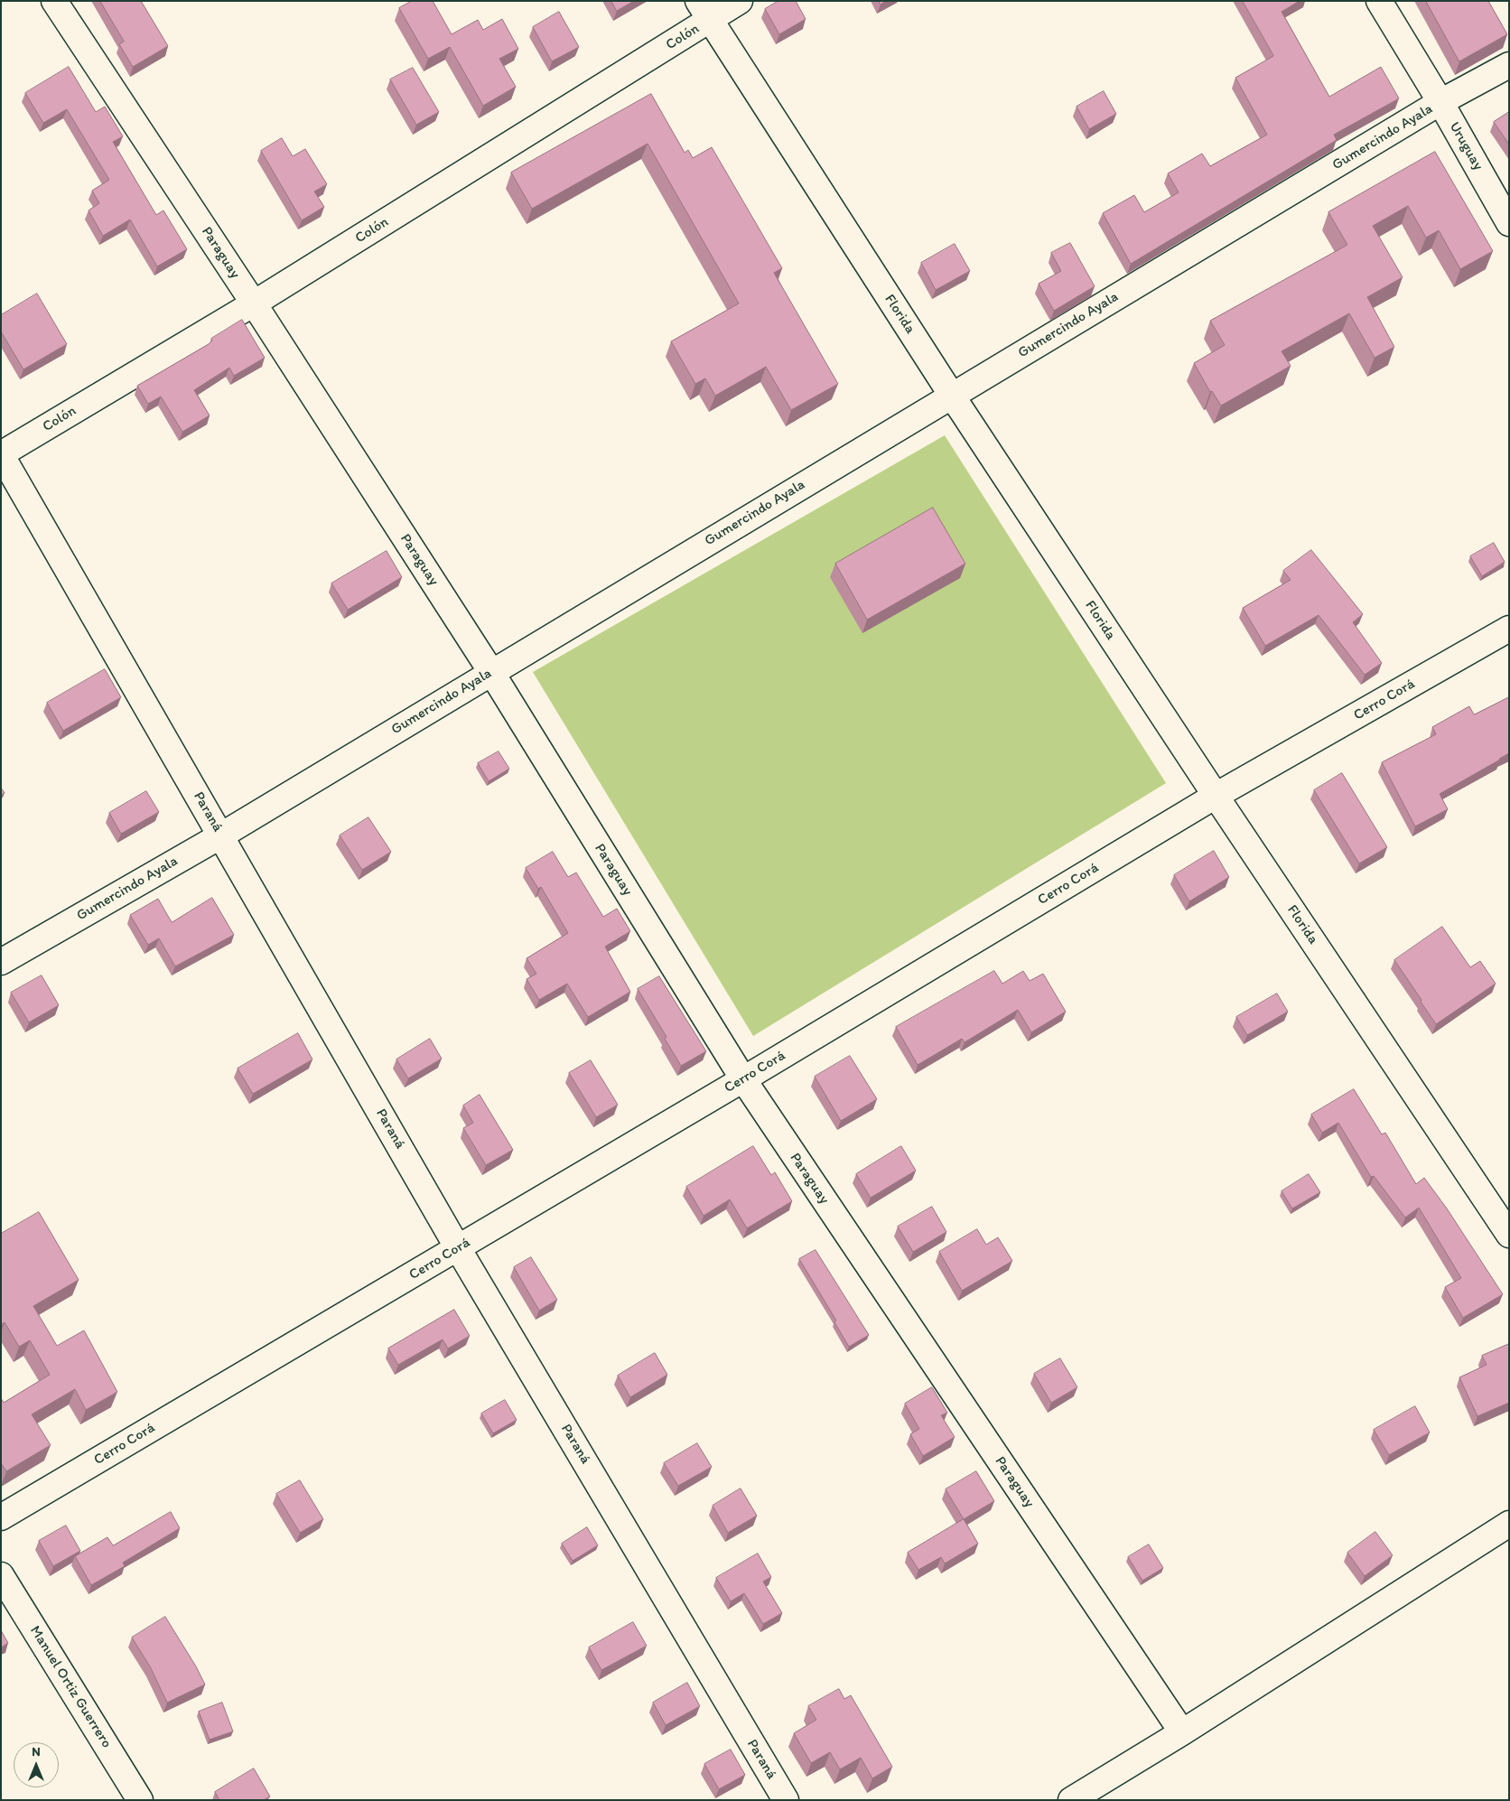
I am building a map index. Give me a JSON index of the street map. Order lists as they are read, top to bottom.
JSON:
{
  "streets": {
    "street": [
      "Colón",
      "Gumercindo Ayala",
      "Uruguay",
      "Paraguay",
      "Florida",
      "Cerro Corá",
      "Paraná",
      "Manuel Ortiz Guerrero"
    ]
  },
  "crossings": [
    ["Colón", "Paraguay"],
    ["Colón", "Florida"],
    ["Colón", "Paraná"],
    ["Gumercindo Ayala", "Uruguay"],
    ["Gumercindo Ayala", "Paraguay"],
    ["Gumercindo Ayala", "Florida"],
    ["Gumercindo Ayala", "Paraná"],
    ["Paraguay", "Cerro Corá"],
    ["Florida", "Cerro Corá"],
    ["Cerro Corá", "Paraná"]
  ],
  "north": "top"
}
